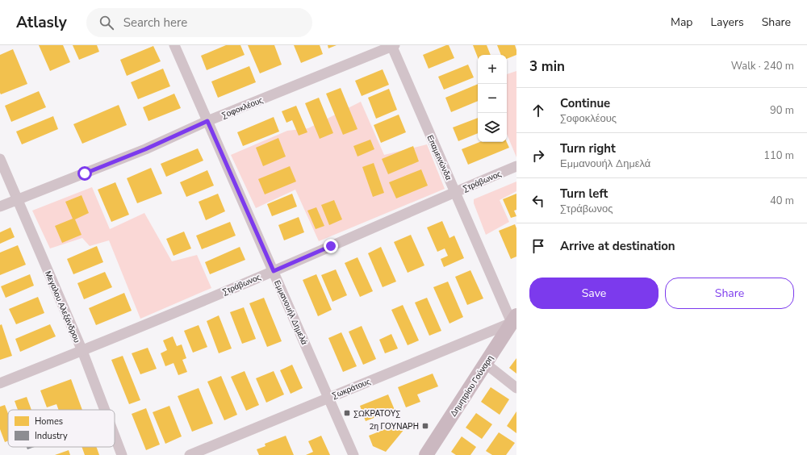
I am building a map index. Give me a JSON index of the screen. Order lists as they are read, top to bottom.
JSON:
{
  "streets": {
    "main road": ["Δημητρίου Γούναρη"],
    "street": [
      "Σοφοκλέους",
      "Επαμεινώνδα",
      "Στράβωνος",
      "Μεγαλου Αλεξάνδρου",
      "Εμμανουήλ Δημελά",
      "Σωκράτους"
    ]
  },
  "crossings": [
    ["Σοφοκλέους", "Επαμεινώνδα"],
    ["Σοφοκλέους", "Μεγαλου Αλεξάνδρου"],
    ["Σοφοκλέους", "Εμμανουήλ Δημελά"],
    ["Επαμεινώνδα", "Στράβωνος"],
    ["Επαμεινώνδα", "Δημητρίου Γούναρη"],
    ["Επαμεινώνδα", "Σωκράτους"],
    ["Στράβωνος", "Μεγαλου Αλεξάνδρου"],
    ["Στράβωνος", "Εμμανουήλ Δημελά"],
    ["Εμμανουήλ Δημελά", "Σωκράτους"],
    ["Δημητρίου Γούναρη", "Σωκράτους"]
  ],
  "places": {
    "transit": ["ΣΩΚΡΑΤΟΥΣ", "2η ΓΟΥΝΑΡΗ"]
  },
  "legend": ["Homes", "Industry"],
  "page": {
    "header": "Atlasly",
    "search": "Search here",
    "nav": ["Map", "Layers", "Share"],
    "heading": ["3 min", "Walk · 240 m"],
    "map_buttons": ["+", "−"],
    "list": [
      ["Continue", "Σοφοκλέους", "90 m"],
      ["Turn right", "Εμμανουήλ Δημελά", "110 m"],
      ["Turn left", "Στράβωνος", "40 m"],
      "Arrive at destination"
    ],
    "buttons": ["Save", "Share"]
  }
}
